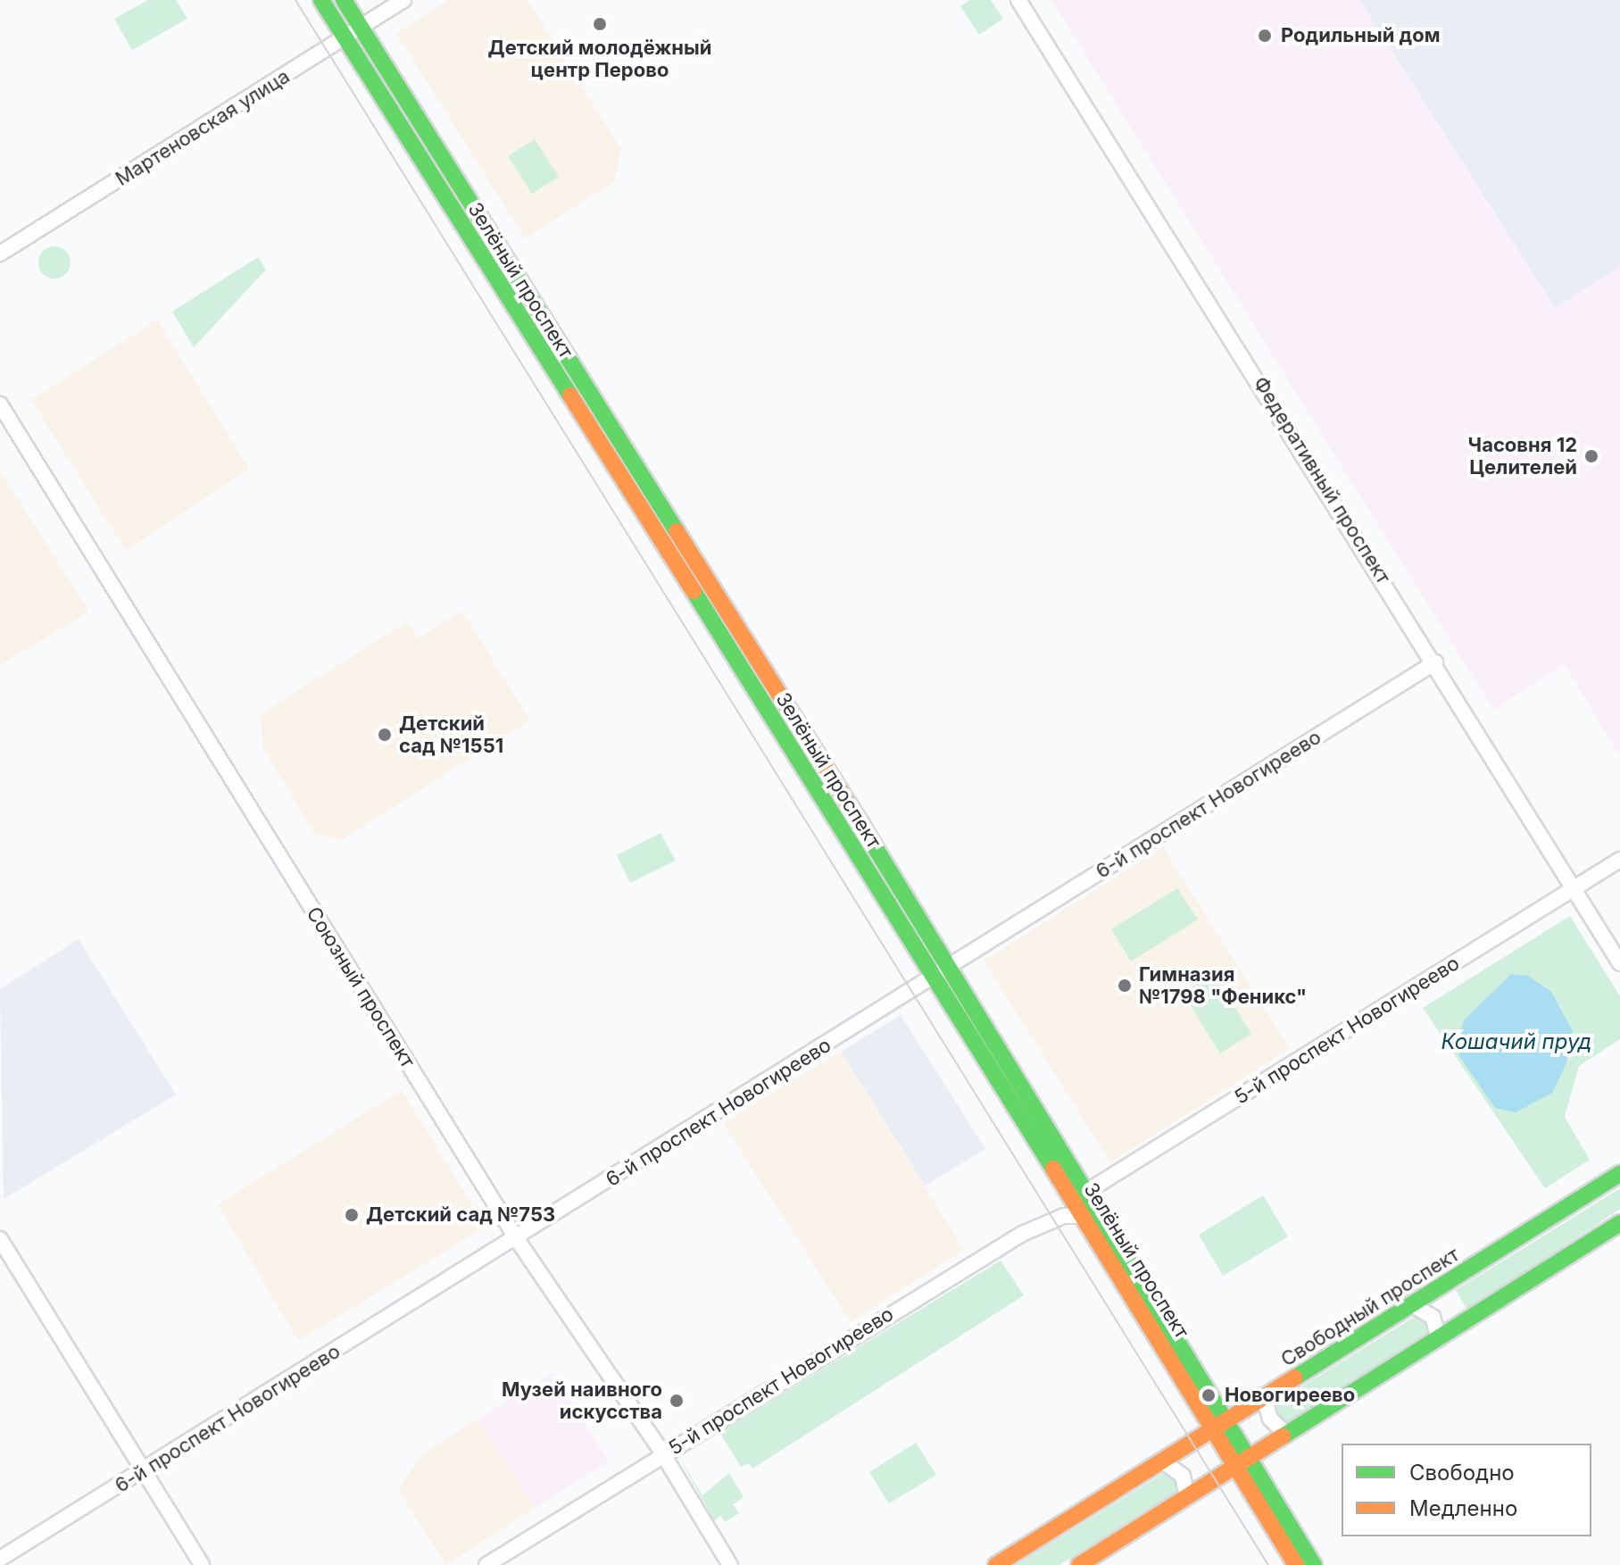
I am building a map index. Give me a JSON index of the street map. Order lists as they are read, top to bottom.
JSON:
{
  "streets": {
    "main road": ["Зелёный проспект", "Свободный проспект"],
    "street": [
      "Мартеновская улица",
      "Федеративный проспект",
      "6-й проспект Новогиреево",
      "Союзный проспект",
      "5-й проспект Новогиреево"
    ]
  },
  "crossings": [
    ["Мартеновская улица", "Зелёный проспект"],
    ["Зелёный проспект", "6-й проспект Новогиреево"],
    ["Зелёный проспект", "5-й проспект Новогиреево"],
    ["Зелёный проспект", "Свободный проспект"],
    ["Федеративный проспект", "6-й проспект Новогиреево"],
    ["Федеративный проспект", "5-й проспект Новогиреево"],
    ["6-й проспект Новогиреево", "Союзный проспект"],
    ["Союзный проспект", "5-й проспект Новогиреево"]
  ],
  "water": ["Кошачий пруд"],
  "places": [
    "Детский молодёжный центр Перово",
    "Родильный дом",
    "Часовня 12 Целителей",
    "Детский сад №1551",
    "Гимназия №1798 \"Феникс\"",
    "Детский сад №753",
    "Новогиреево",
    "Музей наивного искусства"
  ],
  "legend": ["Свободно", "Медленно"]
}
